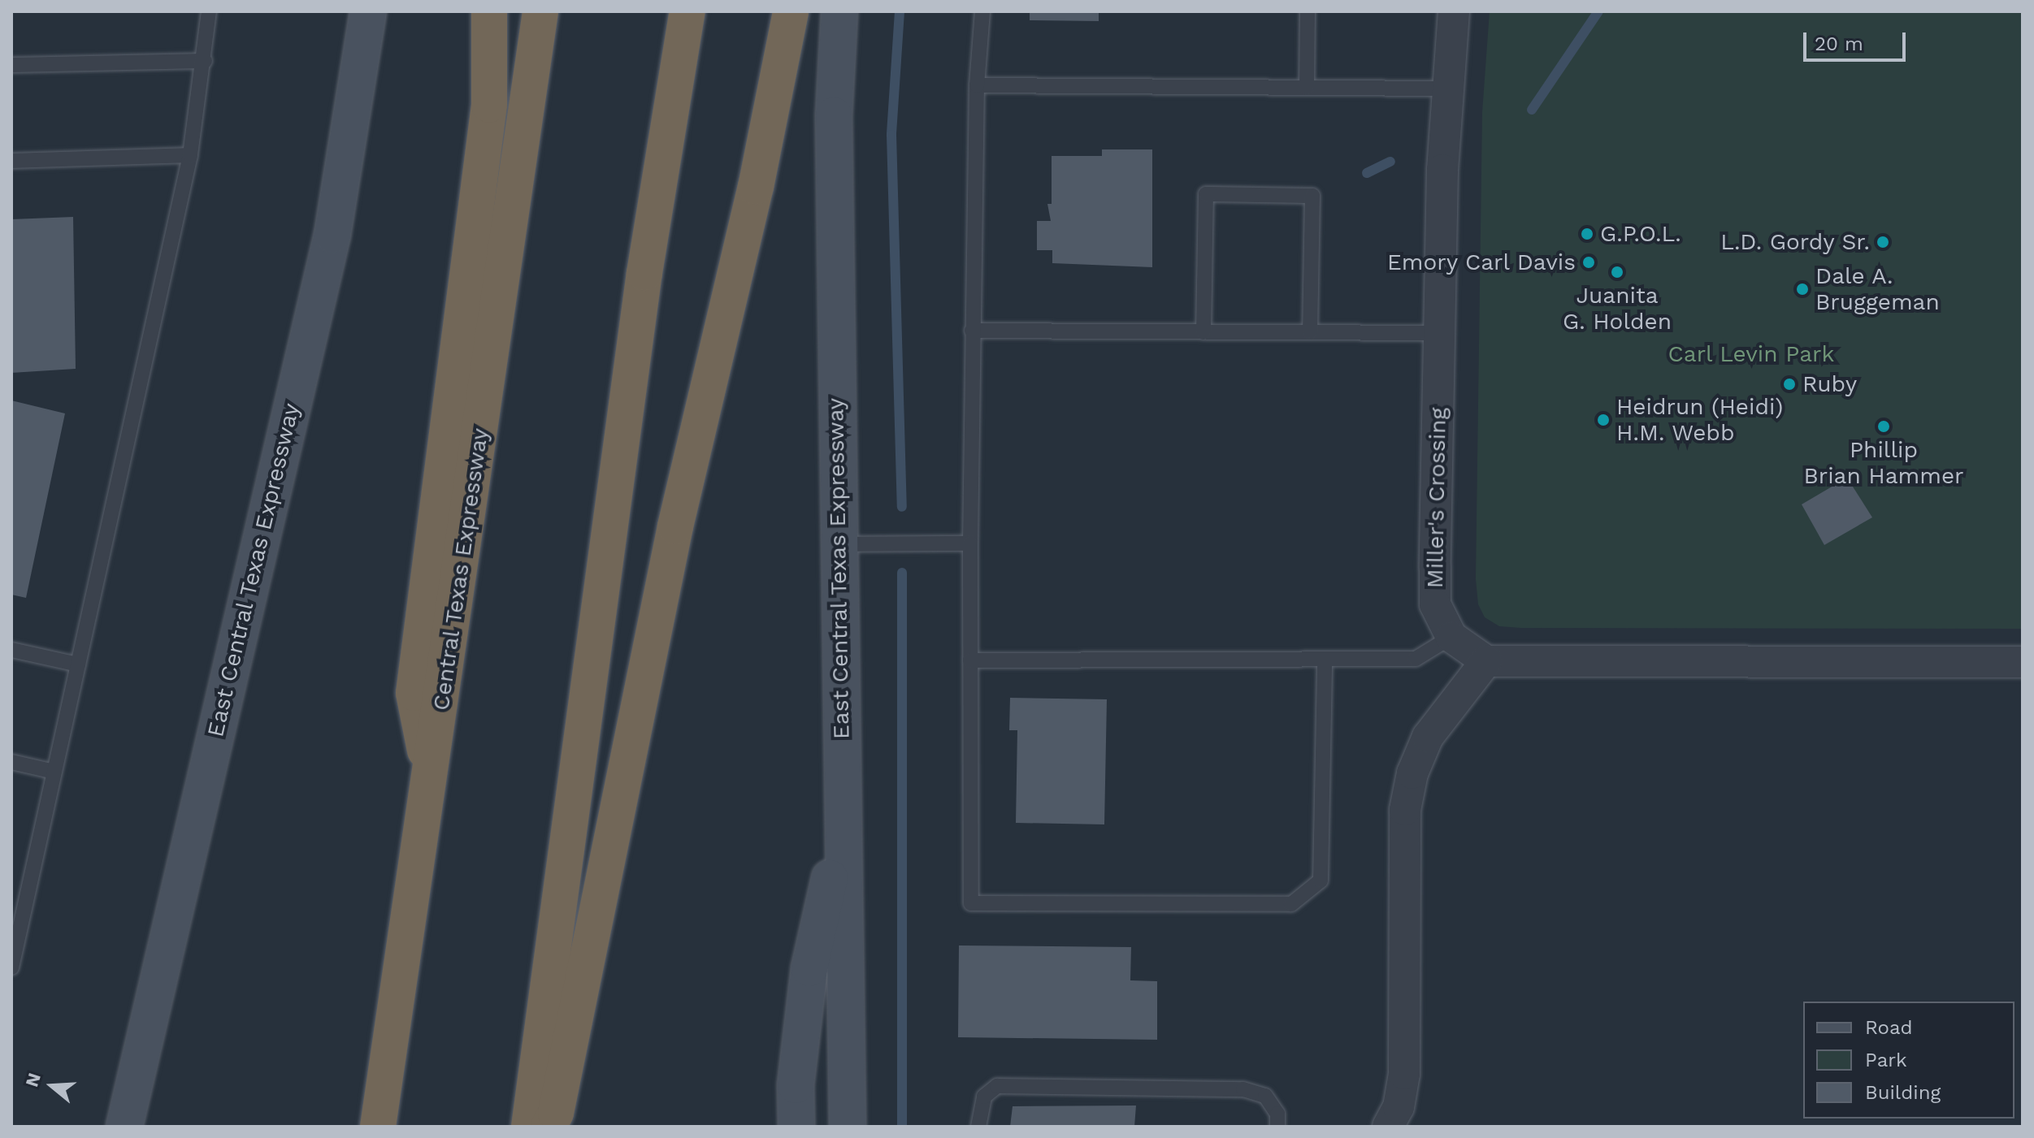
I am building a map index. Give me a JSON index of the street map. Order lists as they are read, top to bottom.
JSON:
{
  "streets": {
    "highway": ["Central Texas Expressway"],
    "main road": ["East Central Texas Expressway"],
    "street": ["Miller's Crossing"]
  },
  "parks": ["Carl Levin Park"],
  "places": [
    "G.P.O.L.",
    "L.D. Gordy Sr.",
    "Emory Carl Davis",
    "Juanita G. Holden",
    "Dale A. Bruggeman",
    "Ruby",
    "Heidrun (Heidi) H.M. Webb",
    "Phillip Brian Hammer"
  ],
  "legend": ["Road", "Park", "Building"],
  "scale_bar": "20 m",
  "north": "left"
}
